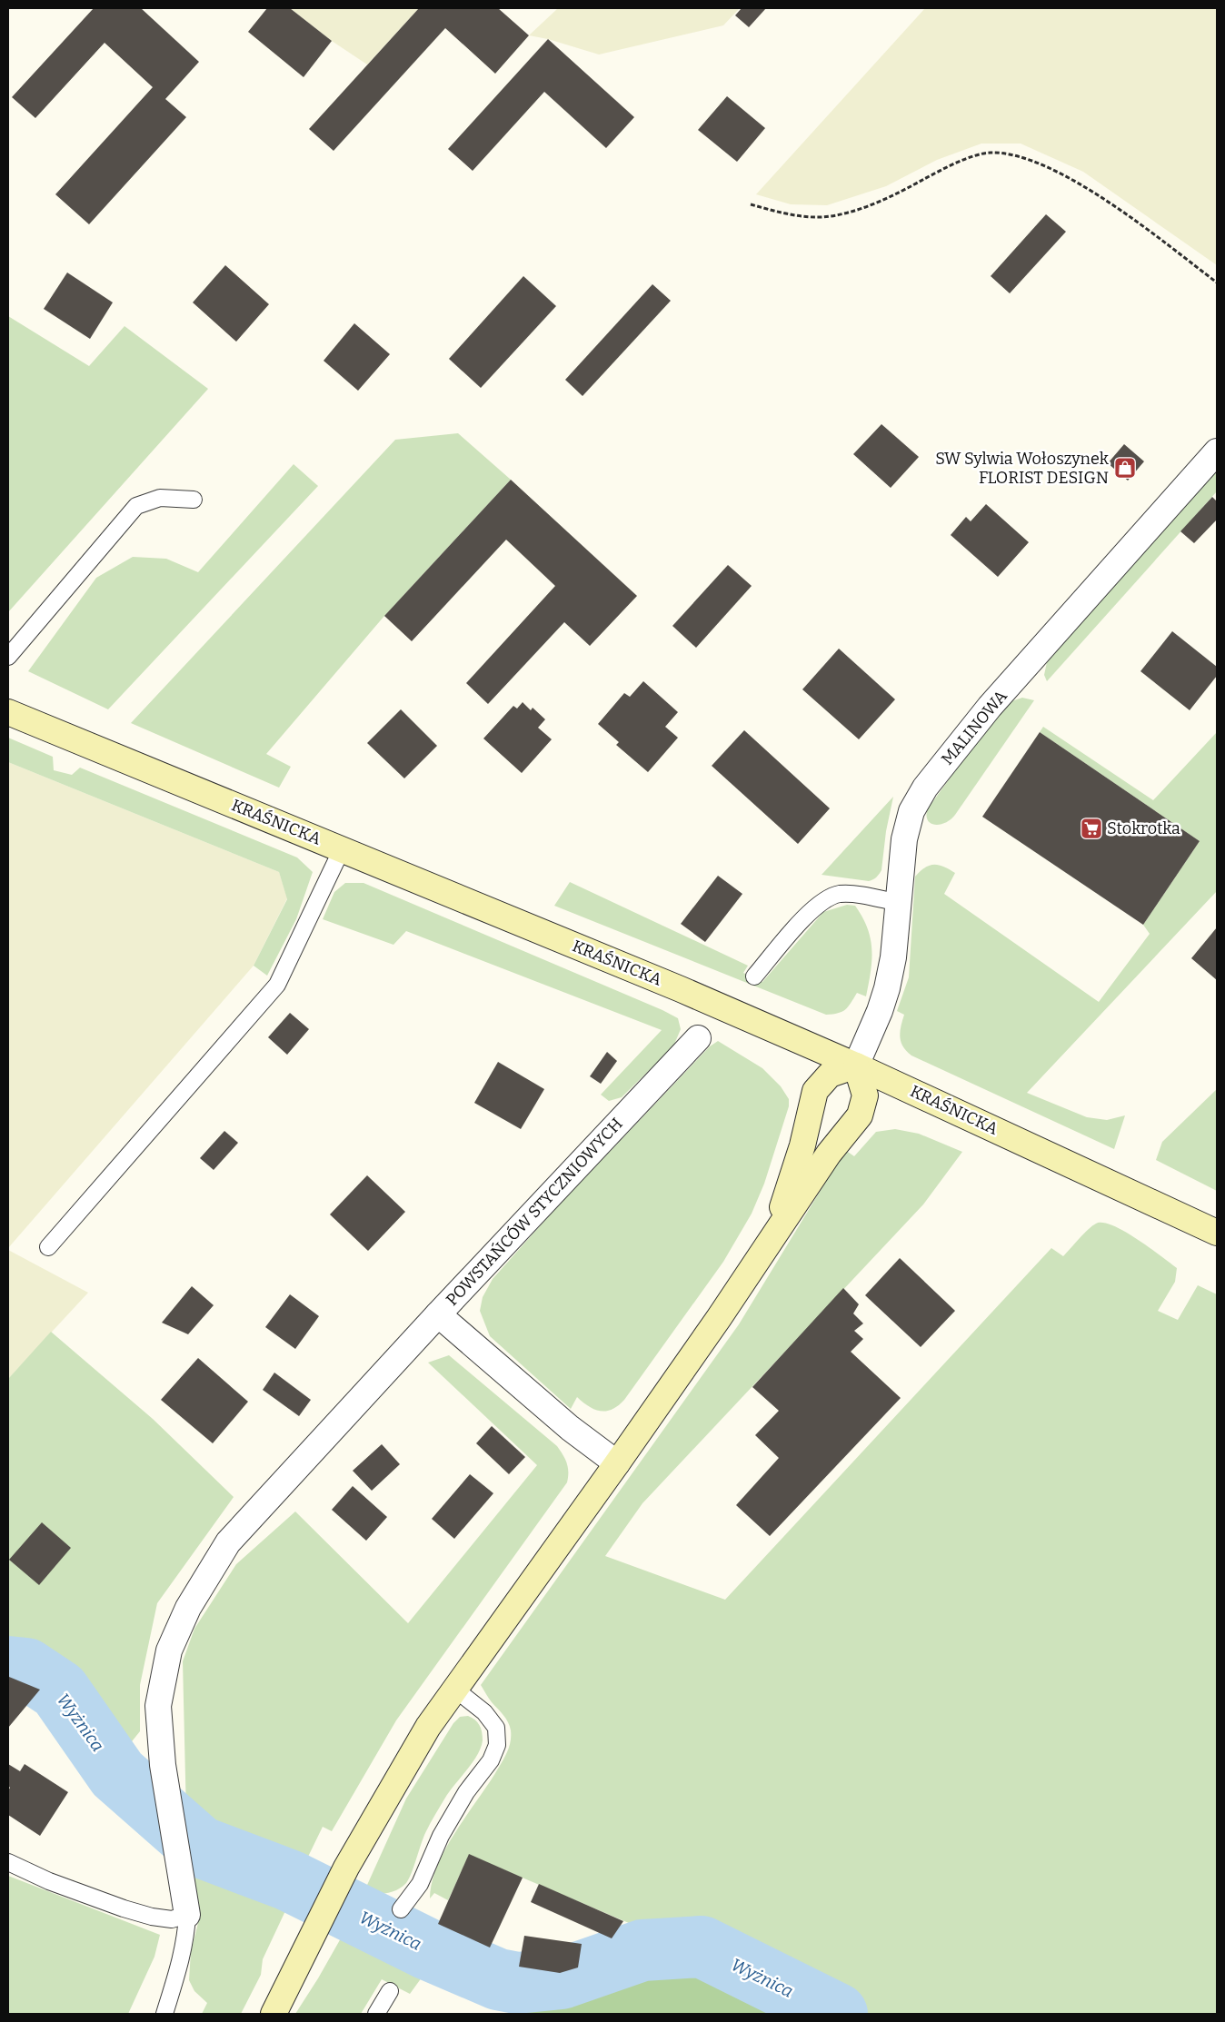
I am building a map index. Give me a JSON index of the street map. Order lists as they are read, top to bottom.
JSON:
{
  "streets": {
    "street": ["MALINOWA", "KRAŚNICKA", "POWSTAŃCÓW STYCZNIOWYCH"]
  },
  "crossings": [
    ["MALINOWA", "KRAŚNICKA"]
  ],
  "water": ["Wyżnica"],
  "places": {
    "shop": ["SW Sylwia Wołoszynek FLORIST DESIGN"],
    "supermarket": ["Stokrotka"]
  }
}
